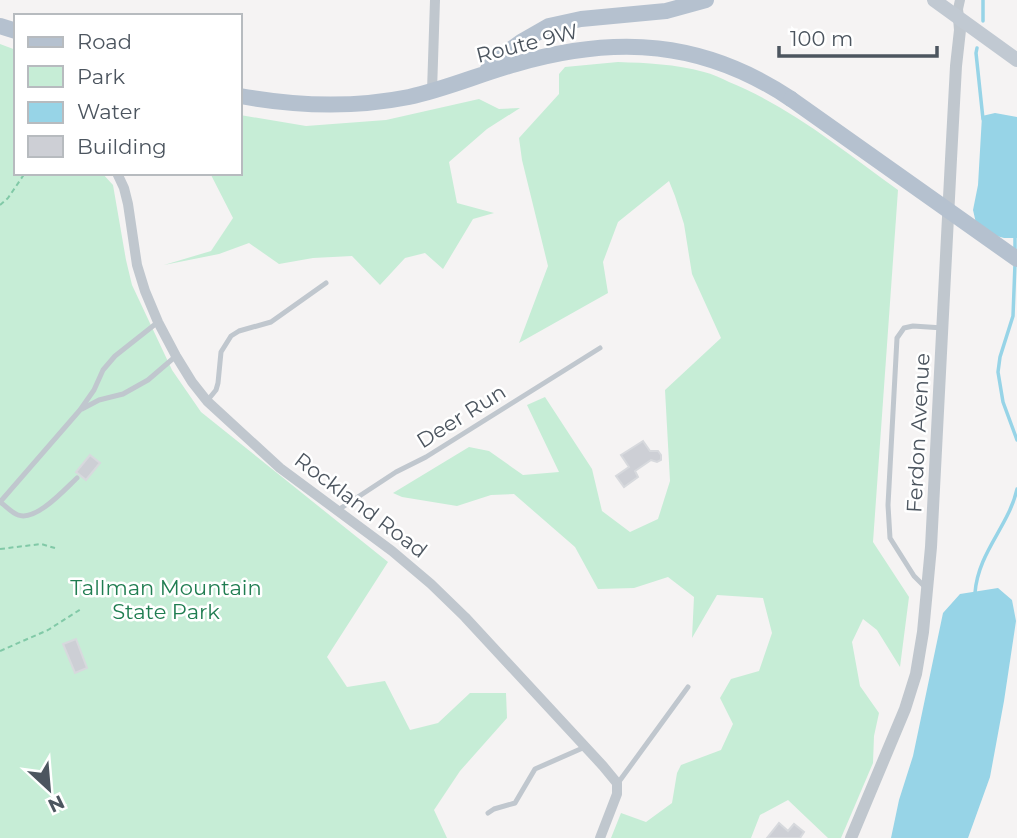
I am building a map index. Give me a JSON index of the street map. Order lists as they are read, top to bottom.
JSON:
{
  "streets": {
    "main road": ["Route 9W"],
    "street": ["Ferdon Avenue", "Rockland Road"],
    "lane": ["Deer Run"]
  },
  "crossings": [
    ["Deer Run", "Rockland Road"]
  ],
  "parks": ["Tallman Mountain State Park"],
  "legend": [
    "Road",
    "Park",
    "Water",
    "Building"
  ],
  "scale_bar": "100 m",
  "north": "bottom right"
}
